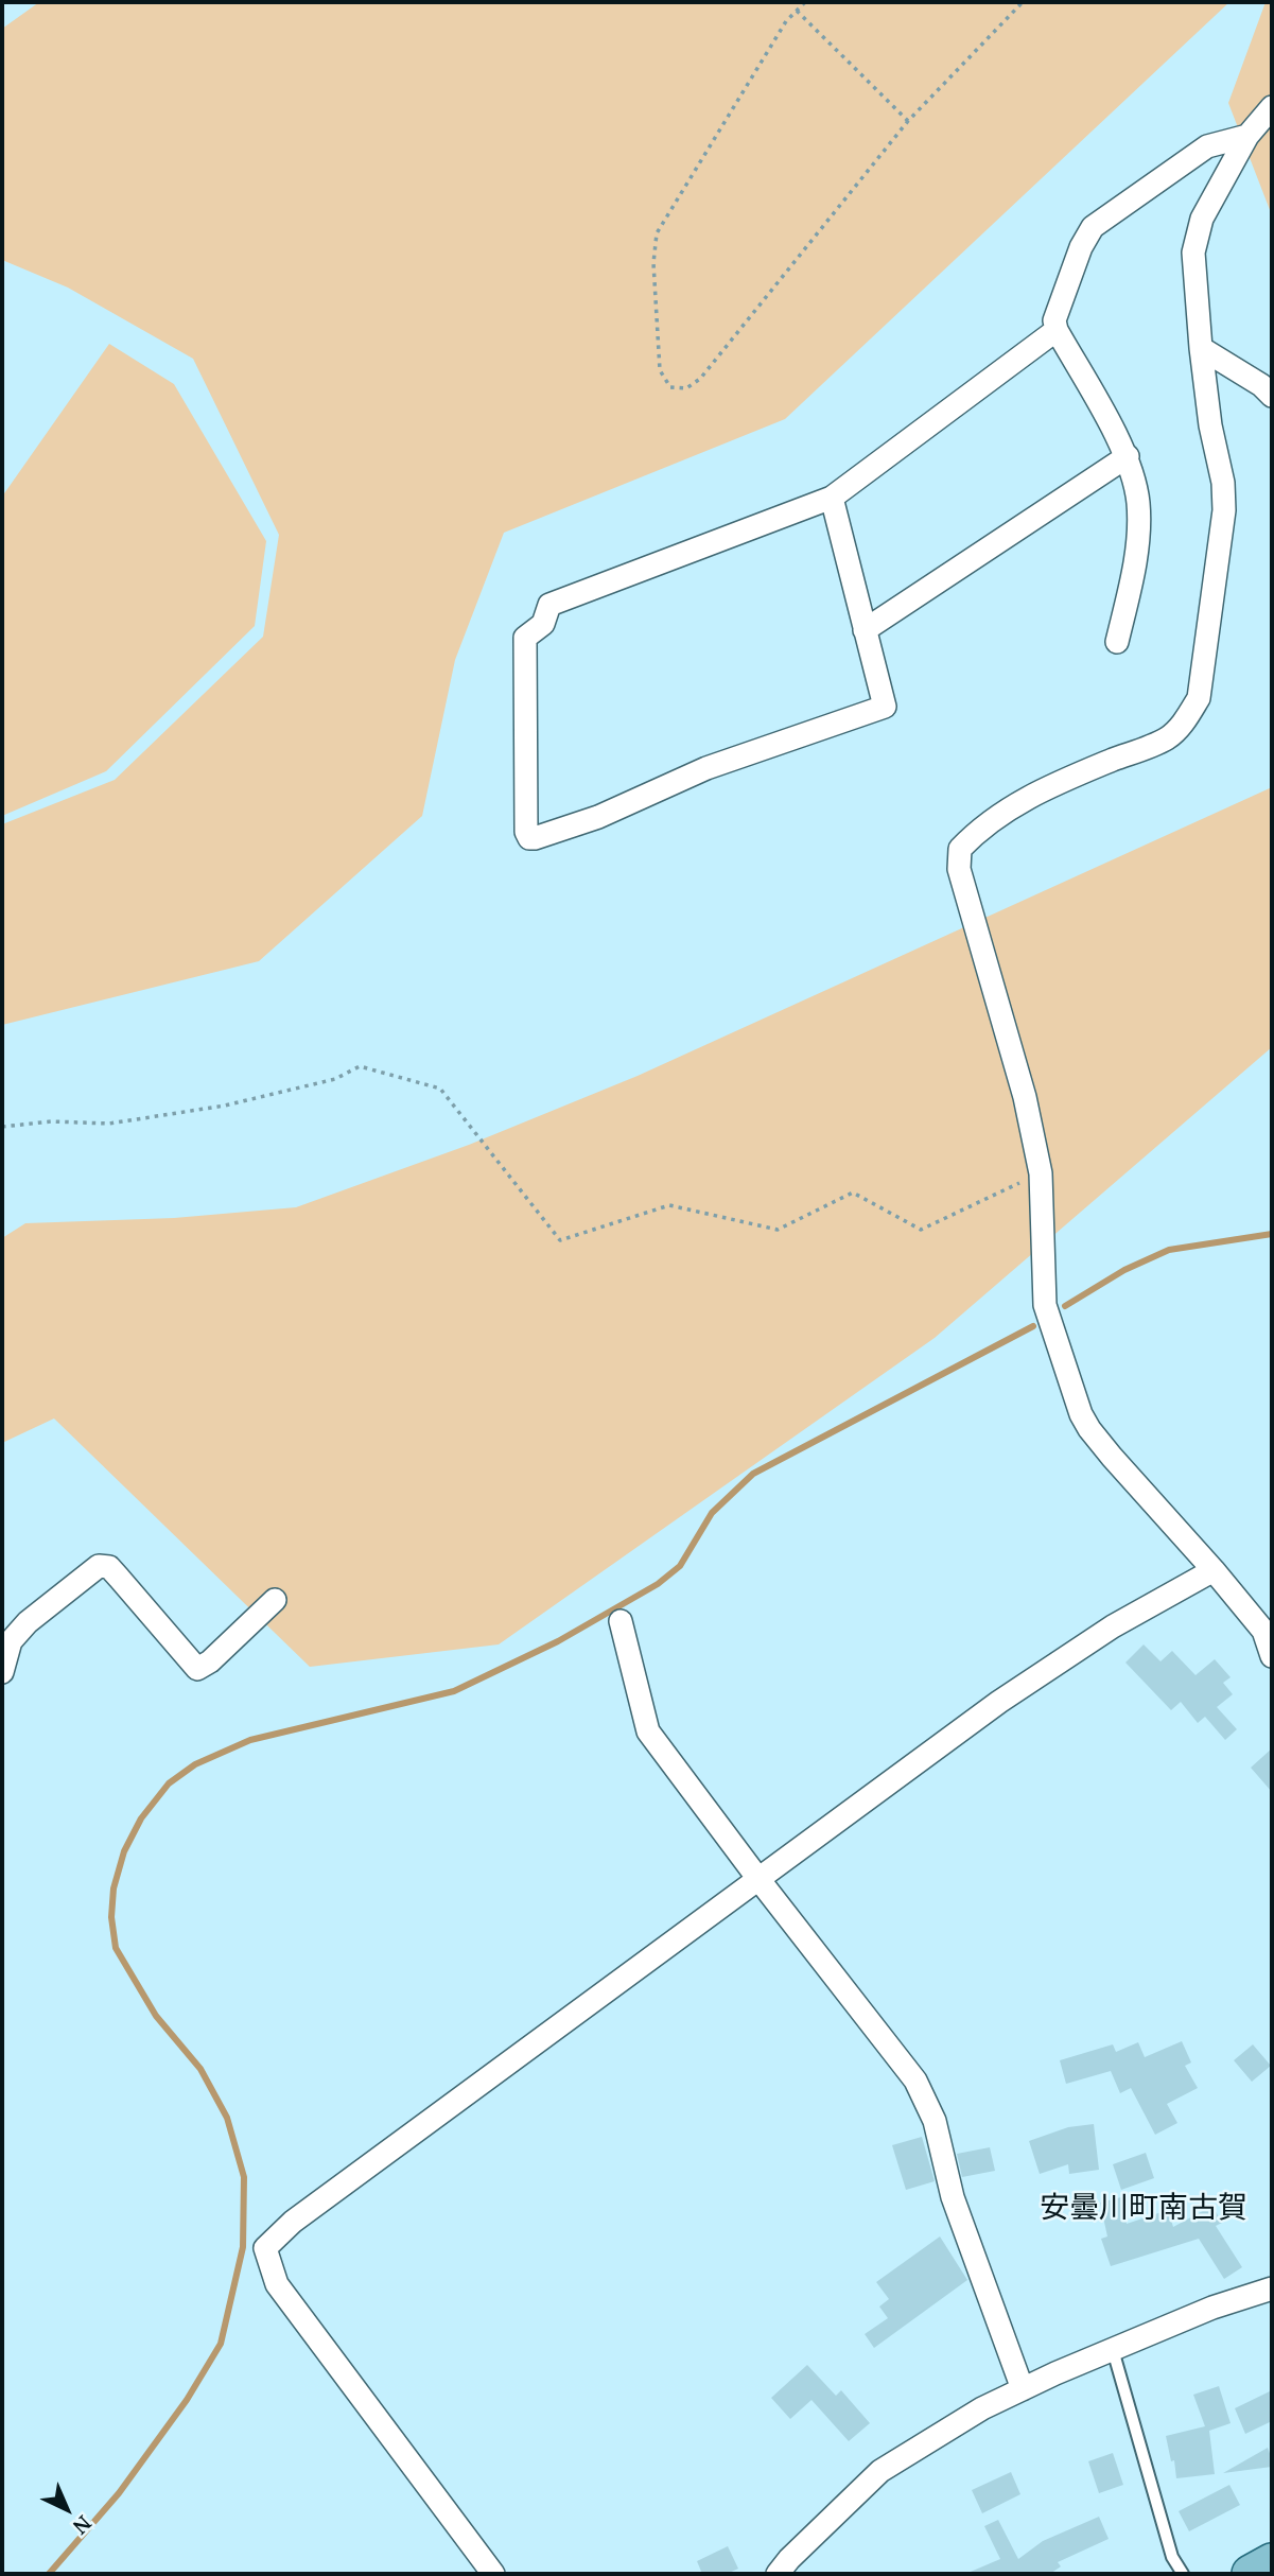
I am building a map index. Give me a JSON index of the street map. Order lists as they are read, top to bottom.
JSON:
{
  "districts": ["安曇川町南古賀"],
  "north": "bottom right"
}
